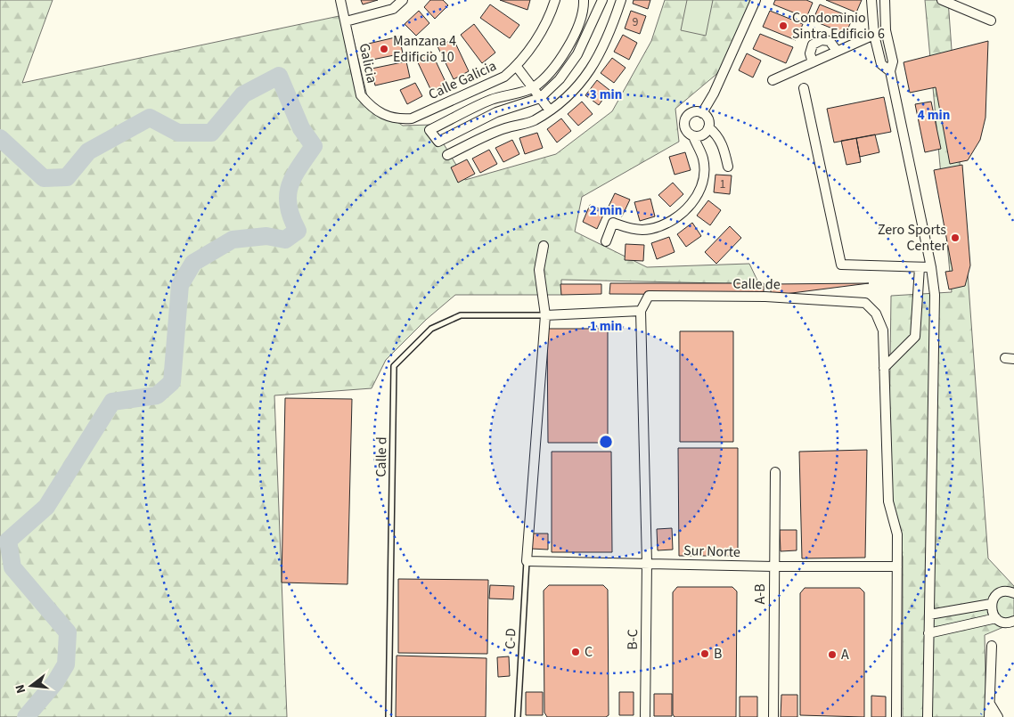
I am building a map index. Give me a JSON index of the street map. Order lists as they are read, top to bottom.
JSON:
{
  "streets": {
    "street": [
      "Galicia",
      "Calle Galicia",
      "Calle de",
      "Sur Norte",
      "A-B",
      "B-C"
    ],
    "lane": ["Calle d", "C-D"]
  },
  "crossings": [
    ["Galicia", "Calle Galicia"],
    ["Calle de", "B-C"],
    ["Sur Norte", "A-B"],
    ["Sur Norte", "C-D"],
    ["Sur Norte", "B-C"]
  ],
  "places": [
    "Condominio Sintra Edificio 6",
    "Manzana 4 Edificio 10",
    "Zero Sports Center",
    "C",
    "B",
    "A"
  ],
  "house_numbers": ["9", "1"],
  "north": "left",
  "rings": [
    "3 min",
    "4 min",
    "2 min",
    "1 min"
  ]
}
